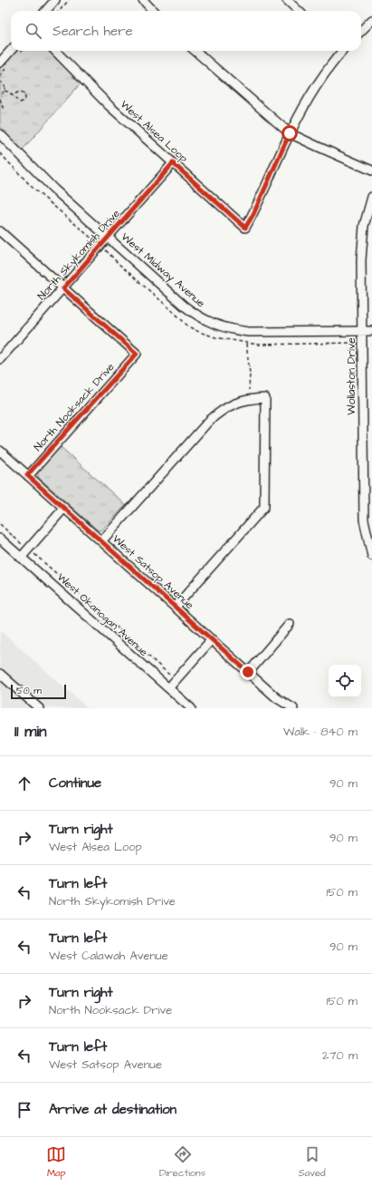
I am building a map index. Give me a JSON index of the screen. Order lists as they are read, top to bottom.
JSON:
{
  "streets": {
    "street": [
      "West Alsea Loop",
      "North Skykomish Drive",
      "West Midway Avenue",
      "Wollaston Drive",
      "North Nooksack Drive",
      "West Satsop Avenue",
      "West Okanogan Avenue"
    ]
  },
  "crossings": [
    ["West Alsea Loop", "North Skykomish Drive"],
    ["North Skykomish Drive", "West Midway Avenue"],
    ["North Skykomish Drive", "North Nooksack Drive"],
    ["West Midway Avenue", "Wollaston Drive"],
    ["North Nooksack Drive", "West Satsop Avenue"]
  ],
  "scale_bar": "50 m",
  "page": {
    "search": "Search here",
    "scale": "50 m",
    "heading": ["11 min", "Walk · 840 m"],
    "list": [
      ["Continue", "90 m"],
      ["Turn right", "West Alsea Loop", "90 m"],
      ["Turn left", "North Skykomish Drive", "150 m"],
      ["Turn left", "West Calawah Avenue", "90 m"],
      ["Turn right", "North Nooksack Drive", "150 m"],
      ["Turn left", "West Satsop Avenue", "270 m"],
      "Arrive at destination"
    ],
    "nav": ["Map", "Directions", "Saved"]
  }
}
